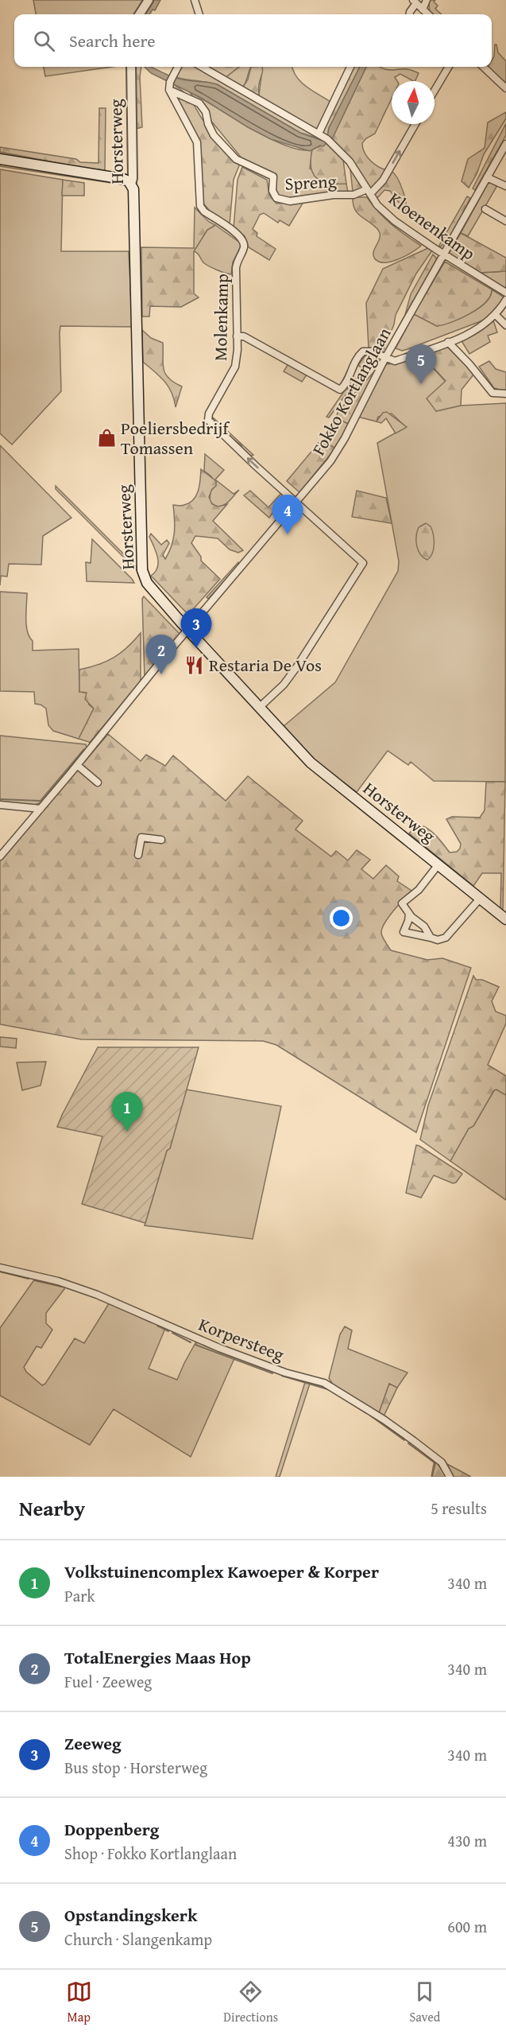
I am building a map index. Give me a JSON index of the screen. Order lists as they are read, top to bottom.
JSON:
{
  "streets": {
    "main road": ["Horsterweg"],
    "street": [
      "Spreng",
      "Kloenenkamp",
      "Molenkamp",
      "Fokko Kortlanglaan",
      "Korpersteeg"
    ]
  },
  "crossings": [
    ["Horsterweg", "Molenkamp"],
    ["Horsterweg", "Fokko Kortlanglaan"],
    ["Spreng", "Kloenenkamp"],
    ["Spreng", "Molenkamp"],
    ["Kloenenkamp", "Fokko Kortlanglaan"],
    ["Molenkamp", "Fokko Kortlanglaan"]
  ],
  "places": {
    "shop": ["Poeliersbedrijf Tomassen"],
    "restaurant": ["Restaria De Vos"]
  },
  "north": "top",
  "page": {
    "search": "Search here",
    "pins": [
      "5",
      "4",
      "3",
      "2",
      "1"
    ],
    "heading": ["Nearby", "5 results"],
    "list": [
      {
        "mark": "1",
        "name": "Volkstuinencomplex Kawoeper & Korper",
        "note": "Park",
        "value": "340 m"
      },
      {
        "mark": "2",
        "name": "TotalEnergies Maas Hop",
        "note": "Fuel · Zeeweg",
        "value": "340 m"
      },
      {
        "mark": "3",
        "name": "Zeeweg",
        "note": "Bus stop · Horsterweg",
        "value": "340 m"
      },
      {
        "mark": "4",
        "name": "Doppenberg",
        "note": "Shop · Fokko Kortlanglaan",
        "value": "430 m"
      },
      {
        "mark": "5",
        "name": "Opstandingskerk",
        "note": "Church · Slangenkamp",
        "value": "600 m"
      }
    ],
    "nav": ["Map", "Directions", "Saved"]
  }
}
